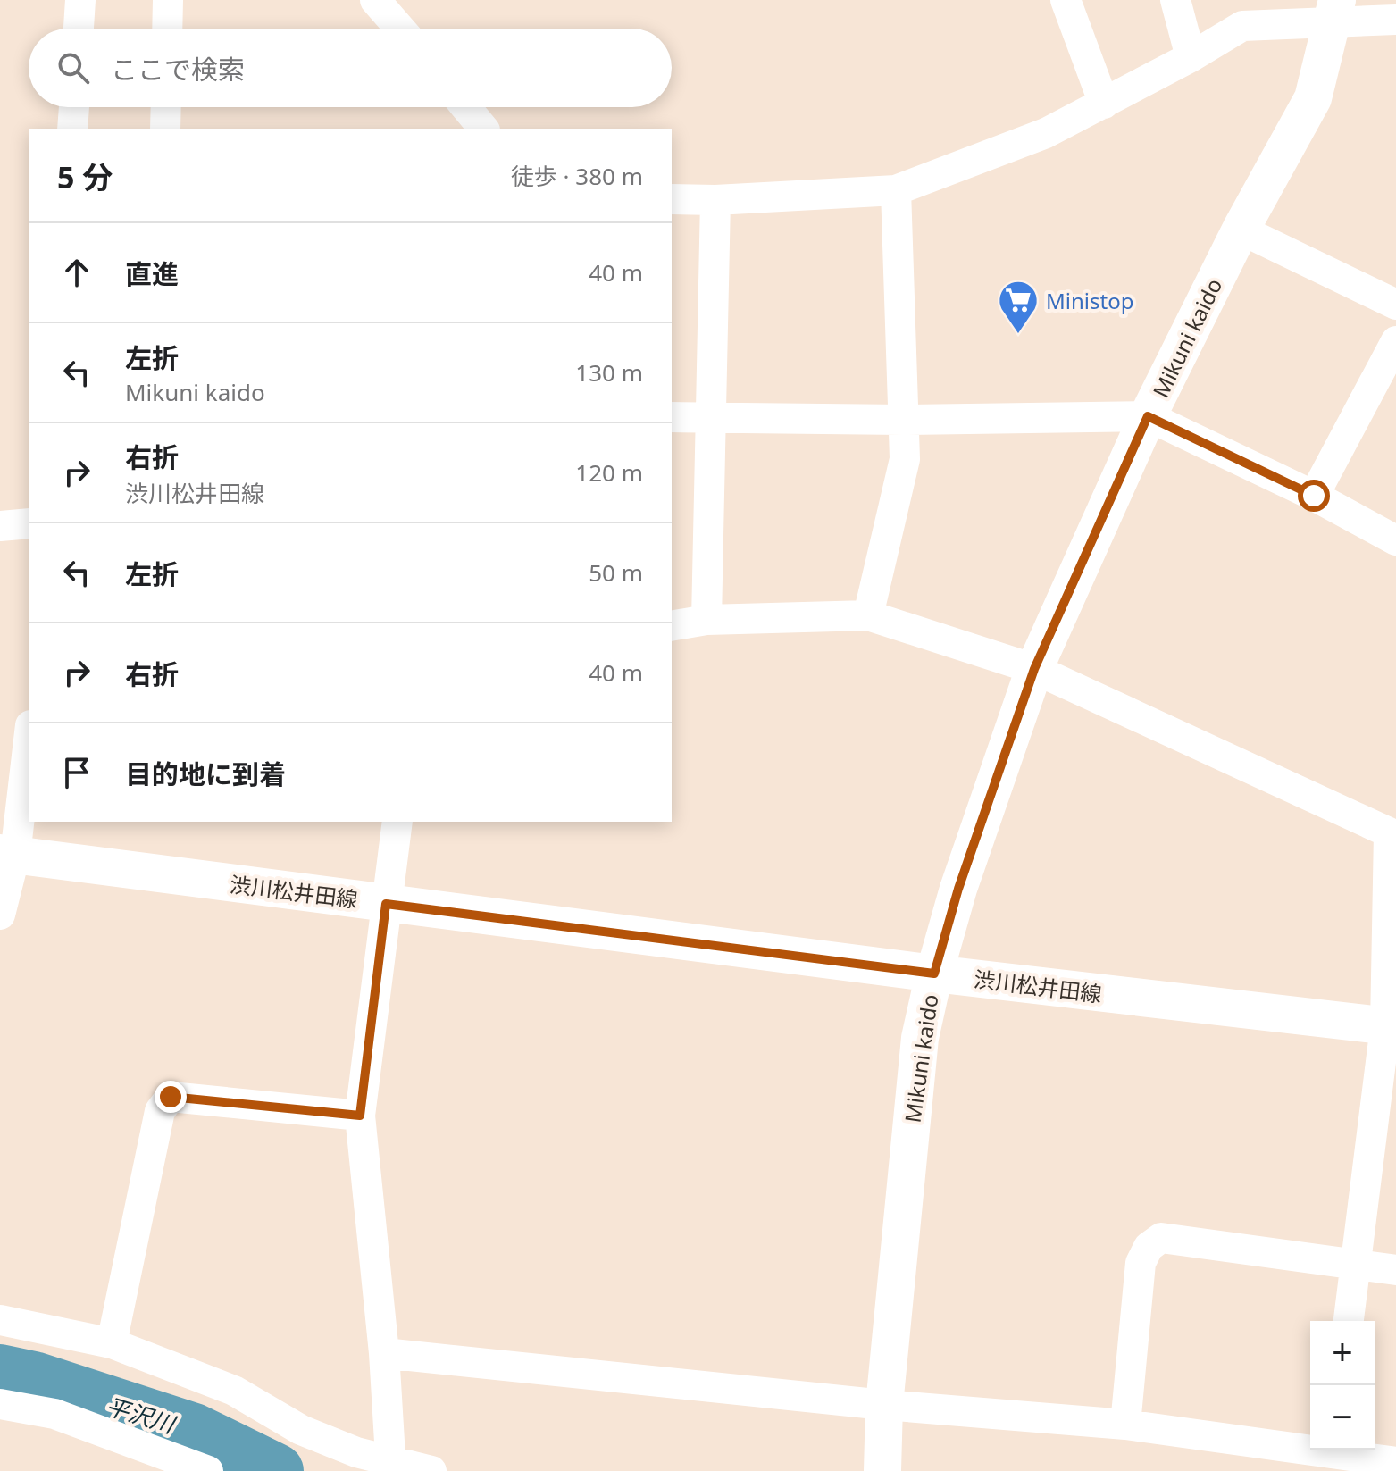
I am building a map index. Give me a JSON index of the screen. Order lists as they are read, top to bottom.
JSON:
{
  "streets": {
    "main road": ["Mikuni kaido", "渋川松井田線"]
  },
  "crossings": [
    ["Mikuni kaido", "渋川松井田線"]
  ],
  "water": ["平沢川"],
  "places": {
    "supermarket": ["Ministop"]
  },
  "page": {
    "search": "ここで検索",
    "heading": ["5 分", "徒歩 · 380 m"],
    "list": [
      ["直進", "40 m"],
      ["左折", "Mikuni kaido", "130 m"],
      ["右折", "渋川松井田線", "120 m"],
      ["左折", "50 m"],
      ["右折", "40 m"],
      "目的地に到着"
    ],
    "map_buttons": ["+", "−"]
  }
}
